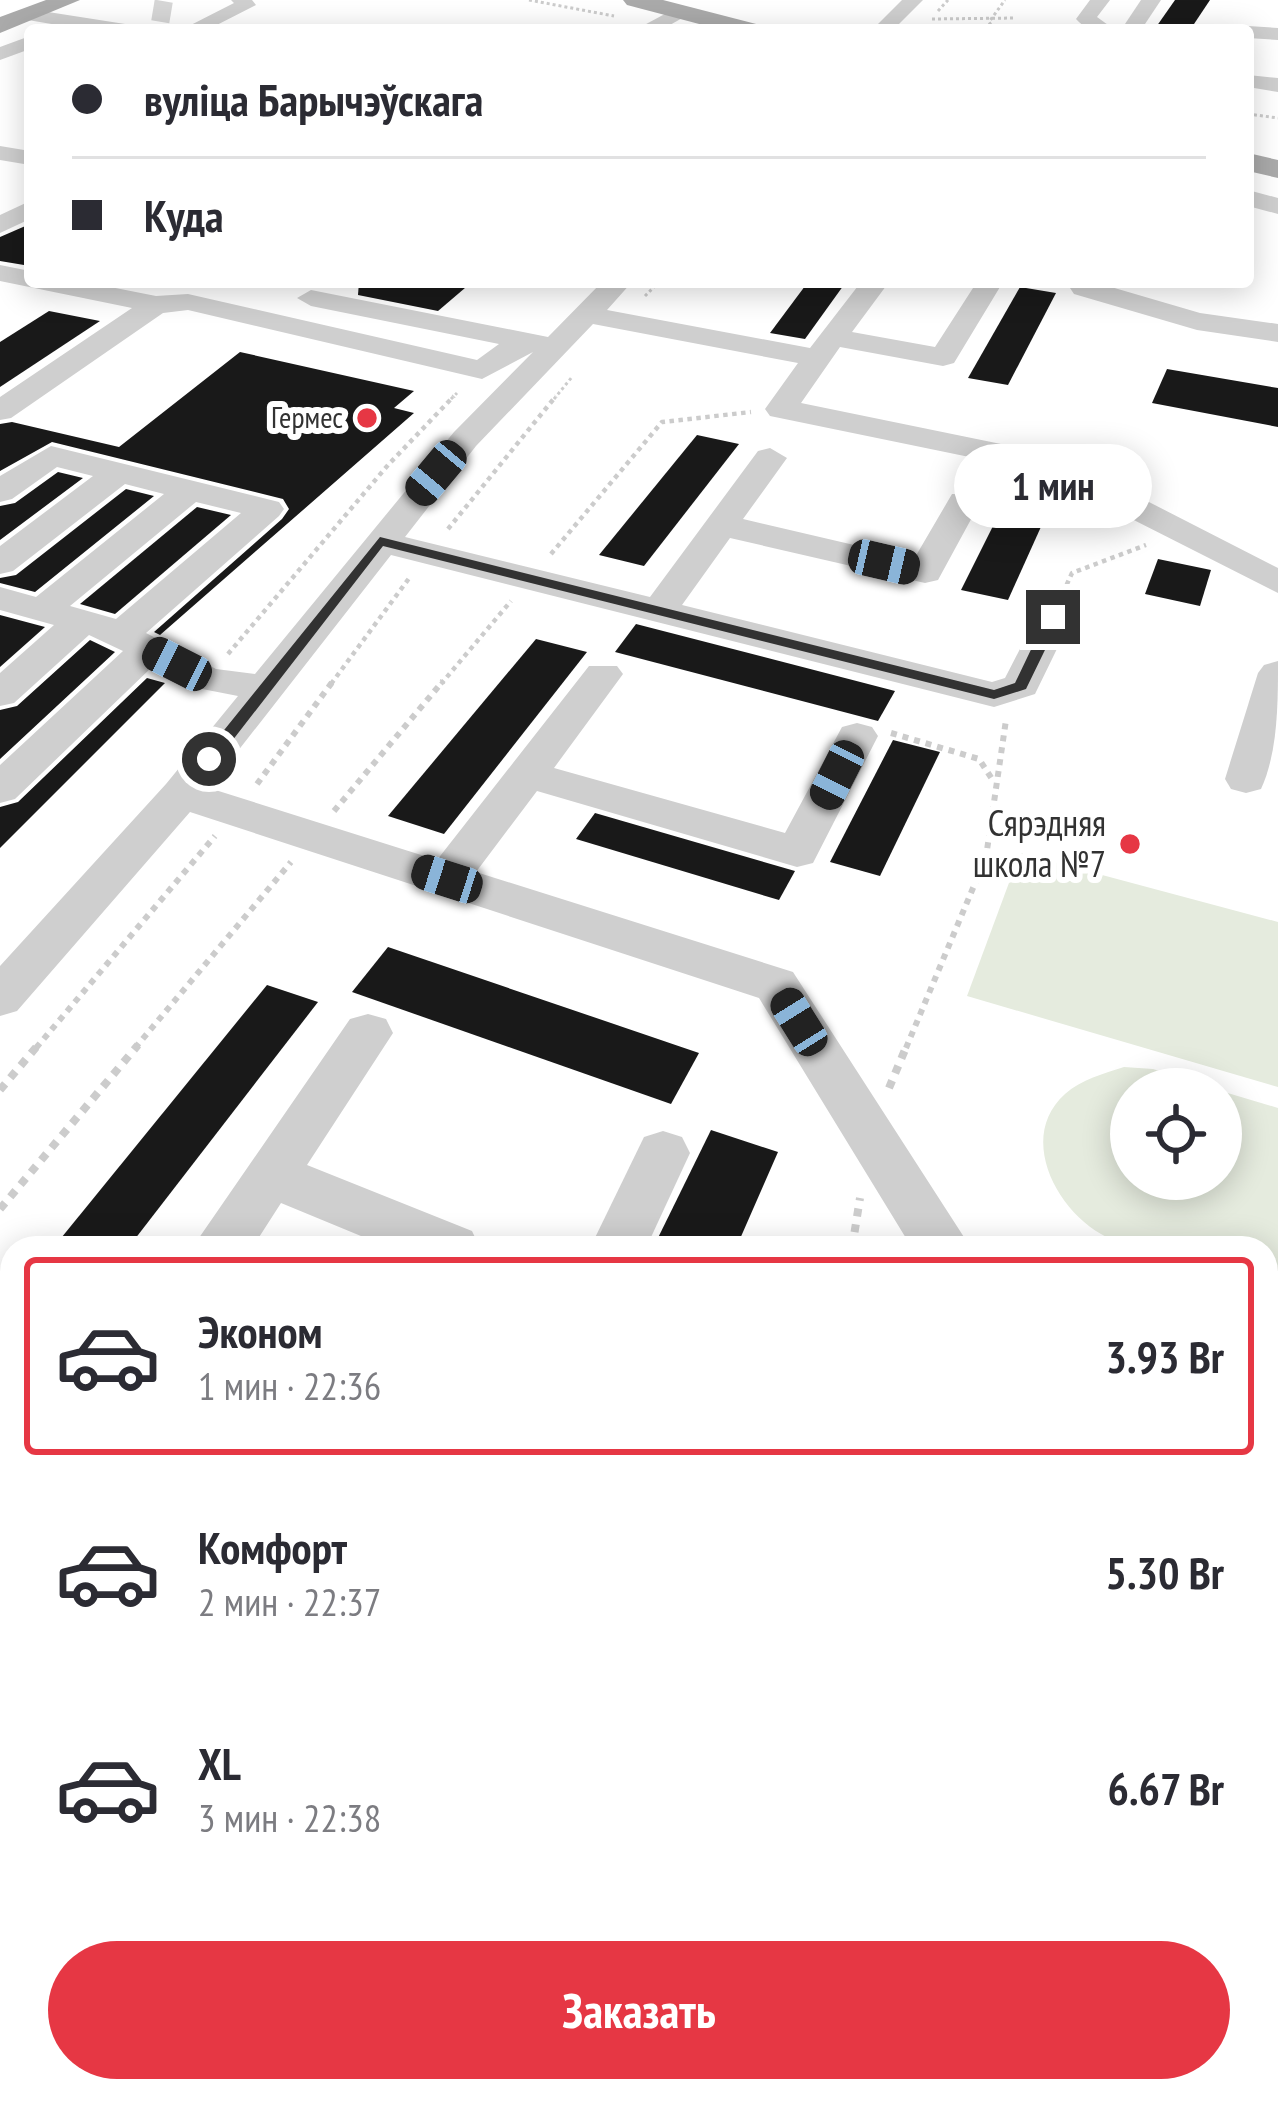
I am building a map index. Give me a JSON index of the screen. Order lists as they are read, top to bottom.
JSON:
{
  "places": ["Гермес", "Сярэдняя школа №7"],
  "page": {
    "banner": ["вуліца Барычэўскага", "Куда"],
    "bubble": "1 мин",
    "list": [
      {
        "name": "Эконом",
        "note": "1 мин · 22:36",
        "value": "3.93 Br"
      },
      {
        "name": "Комфорт",
        "note": "2 мин · 22:37",
        "value": "5.30 Br"
      },
      {
        "name": "XL",
        "note": "3 мин · 22:38",
        "value": "6.67 Br"
      }
    ],
    "buttons": "Заказать"
  }
}
